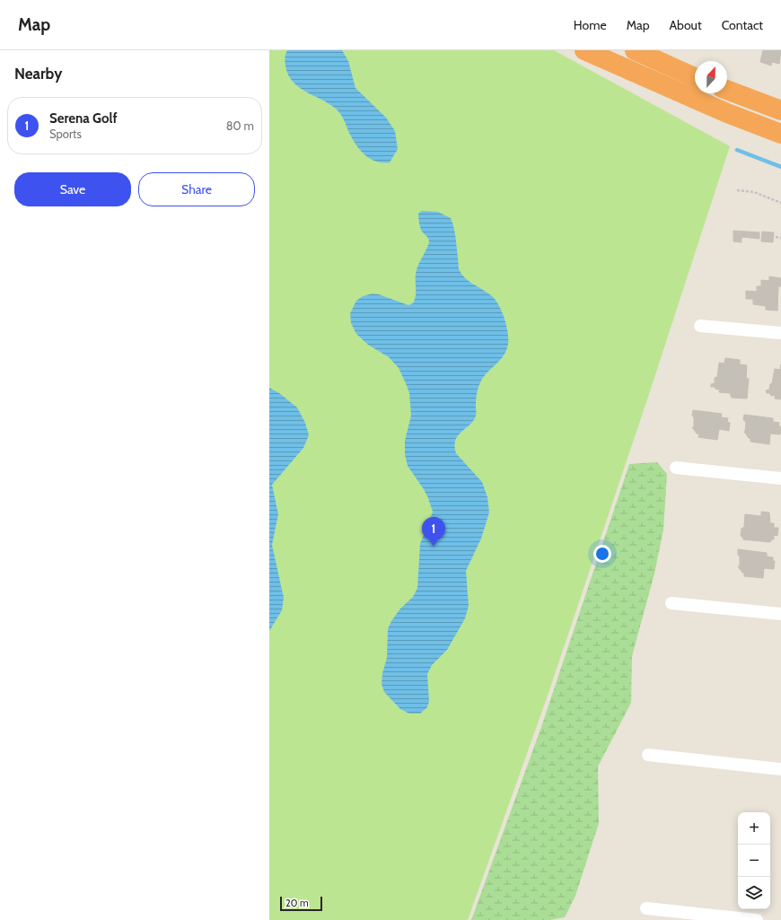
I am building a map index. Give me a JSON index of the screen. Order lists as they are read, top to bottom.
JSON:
{
  "scale_bar": "20 m",
  "north": "top",
  "page": {
    "header": "Map",
    "nav": [
      "Home",
      "Map",
      "About",
      "Contact"
    ],
    "heading": "Nearby",
    "list": [
      {
        "mark": "1",
        "name": "Serena Golf",
        "note": "Sports",
        "value": "80 m"
      }
    ],
    "buttons": ["Save", "Share"],
    "pins": "1",
    "map_buttons": ["+", "−"],
    "scale": "20 m"
  }
}
